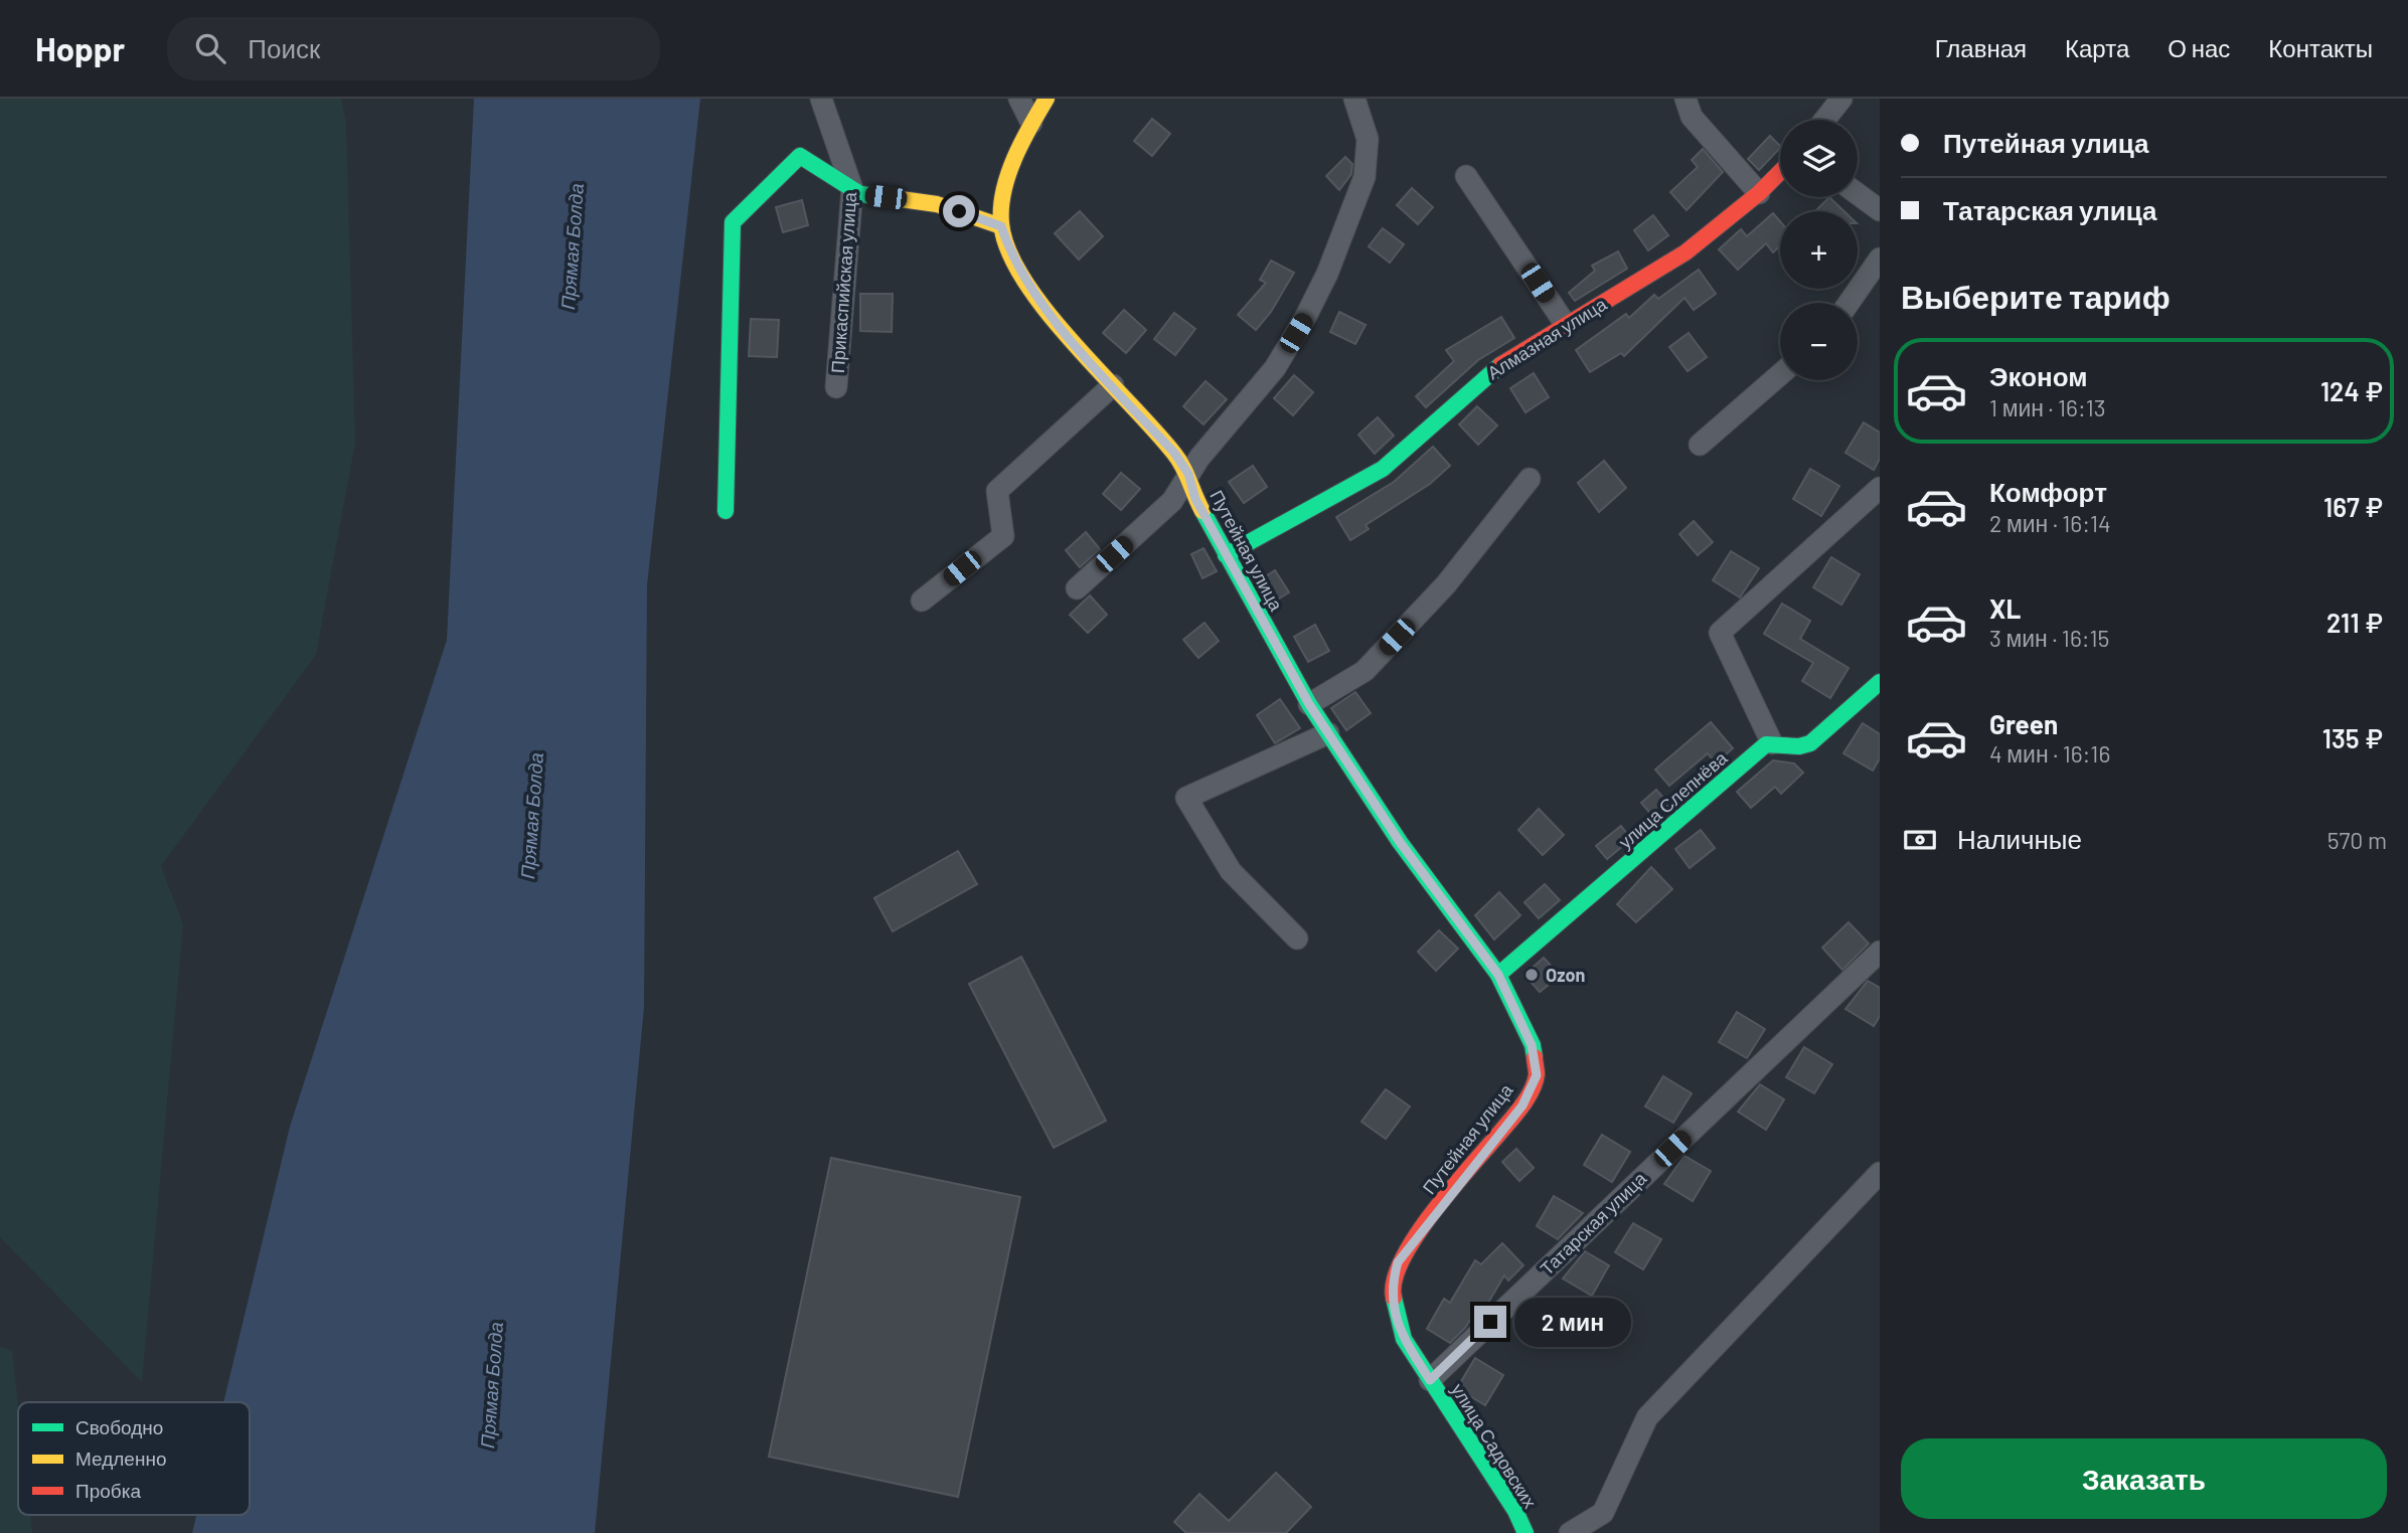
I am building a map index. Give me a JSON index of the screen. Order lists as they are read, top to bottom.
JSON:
{
  "streets": {
    "street": [
      "Прикаспийская улица",
      "Алмазная улица",
      "Путейная улица",
      "улица Слепнёва",
      "Татарская улица",
      "улица Садовских"
    ]
  },
  "crossings": [
    ["Алмазная улица", "Путейная улица"],
    ["Путейная улица", "улица Слепнёва"],
    ["Путейная улица", "Татарская улица"],
    ["Путейная улица", "улица Садовских"],
    ["Татарская улица", "улица Садовских"]
  ],
  "water": ["Прямая Болда"],
  "places": ["Ozon"],
  "legend": ["Свободно", "Медленно", "Пробка"],
  "page": {
    "header": "Hoppr",
    "search": "Поиск",
    "nav": [
      "Главная",
      "Карта",
      "О нас",
      "Контакты"
    ],
    "banner": ["Путейная улица", "Татарская улица"],
    "map_buttons": ["+", "−"],
    "heading": "Выберите тариф",
    "list": [
      {
        "name": "Эконом",
        "note": "1 мин · 16:13",
        "value": "124 ₽"
      },
      {
        "name": "Комфорт",
        "note": "2 мин · 16:14",
        "value": "167 ₽"
      },
      {
        "name": "XL",
        "note": "3 мин · 16:15",
        "value": "211 ₽"
      },
      {
        "name": "Green",
        "note": "4 мин · 16:16",
        "value": "135 ₽"
      }
    ],
    "pay": ["Наличные", "570 m"],
    "bubble": "2 мин",
    "buttons": "Заказать"
  }
}
